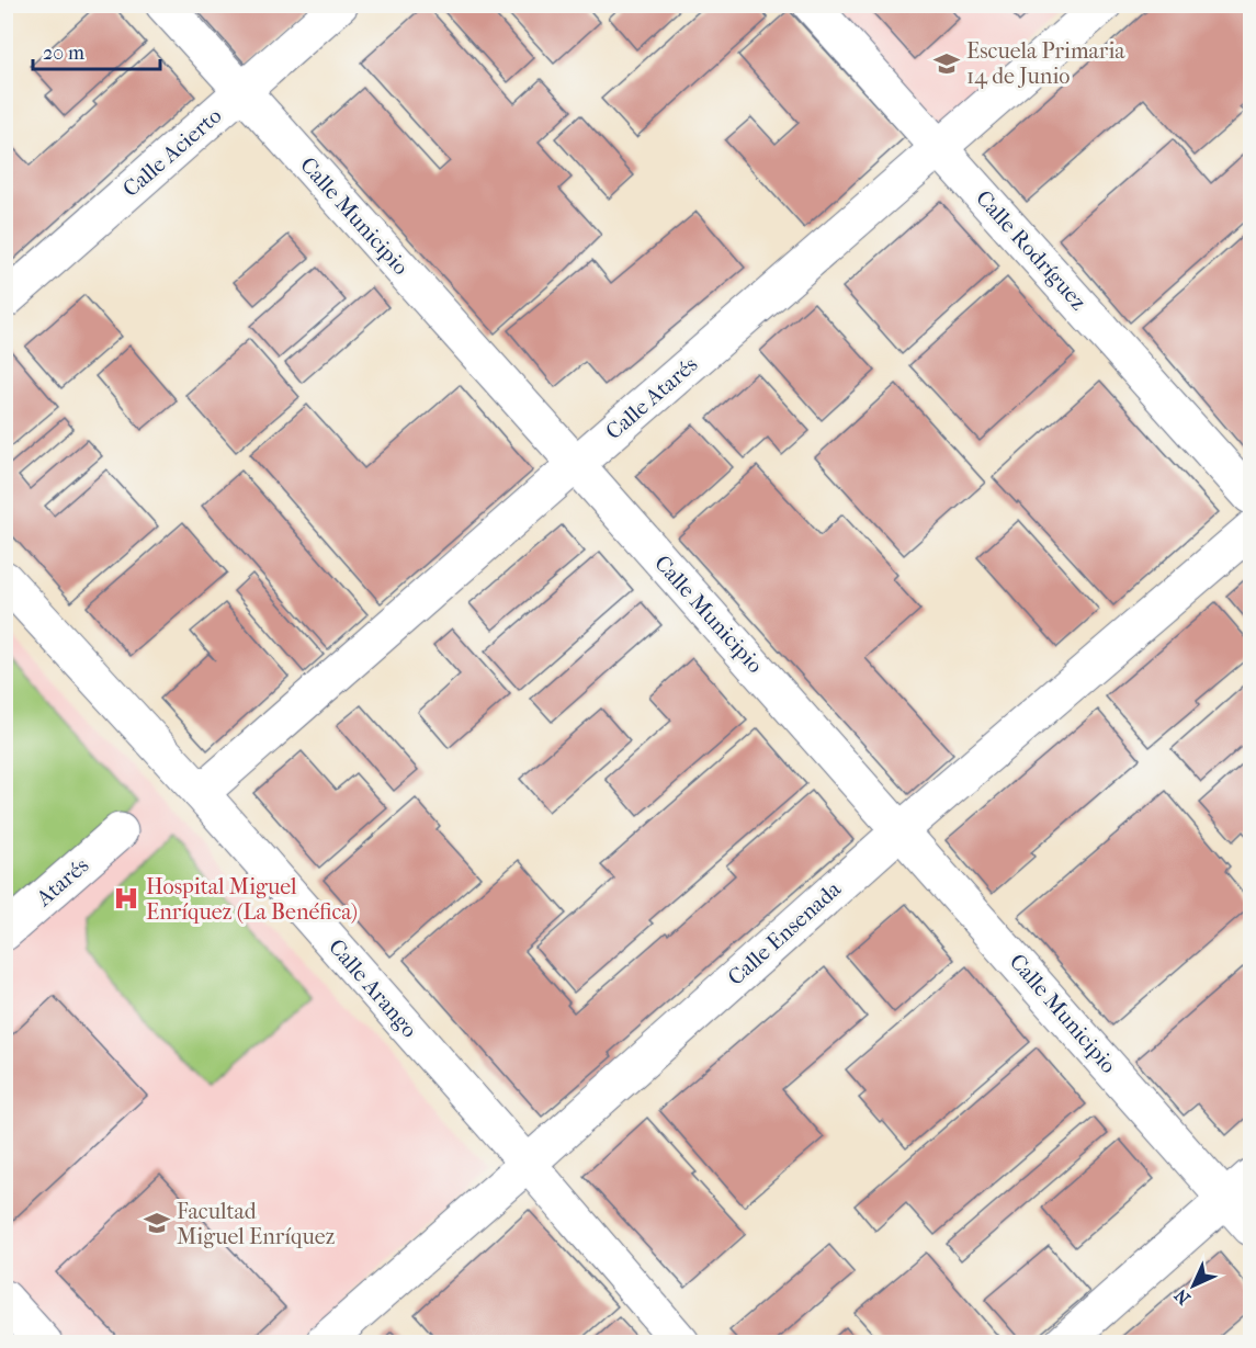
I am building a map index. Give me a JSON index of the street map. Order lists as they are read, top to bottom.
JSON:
{
  "streets": {
    "street": [
      "Calle Acierto",
      "Calle Municipio",
      "Calle Rodríguez",
      "Calle Atarés",
      "Atarés",
      "Calle Ensenada",
      "Calle Arango"
    ]
  },
  "crossings": [
    ["Calle Acierto", "Calle Municipio"],
    ["Calle Municipio", "Calle Atarés"],
    ["Calle Municipio", "Calle Ensenada"],
    ["Calle Rodríguez", "Calle Atarés"],
    ["Calle Atarés", "Calle Arango"],
    ["Calle Ensenada", "Calle Arango"]
  ],
  "places": {
    "school or university": ["Escuela Primaria 14 de Junio", "Facultad Miguel Enríquez"],
    "hospital": ["Hospital Miguel Enríquez (La Benéfica)"]
  },
  "scale_bar": "20 m",
  "north": "bottom left"
}
